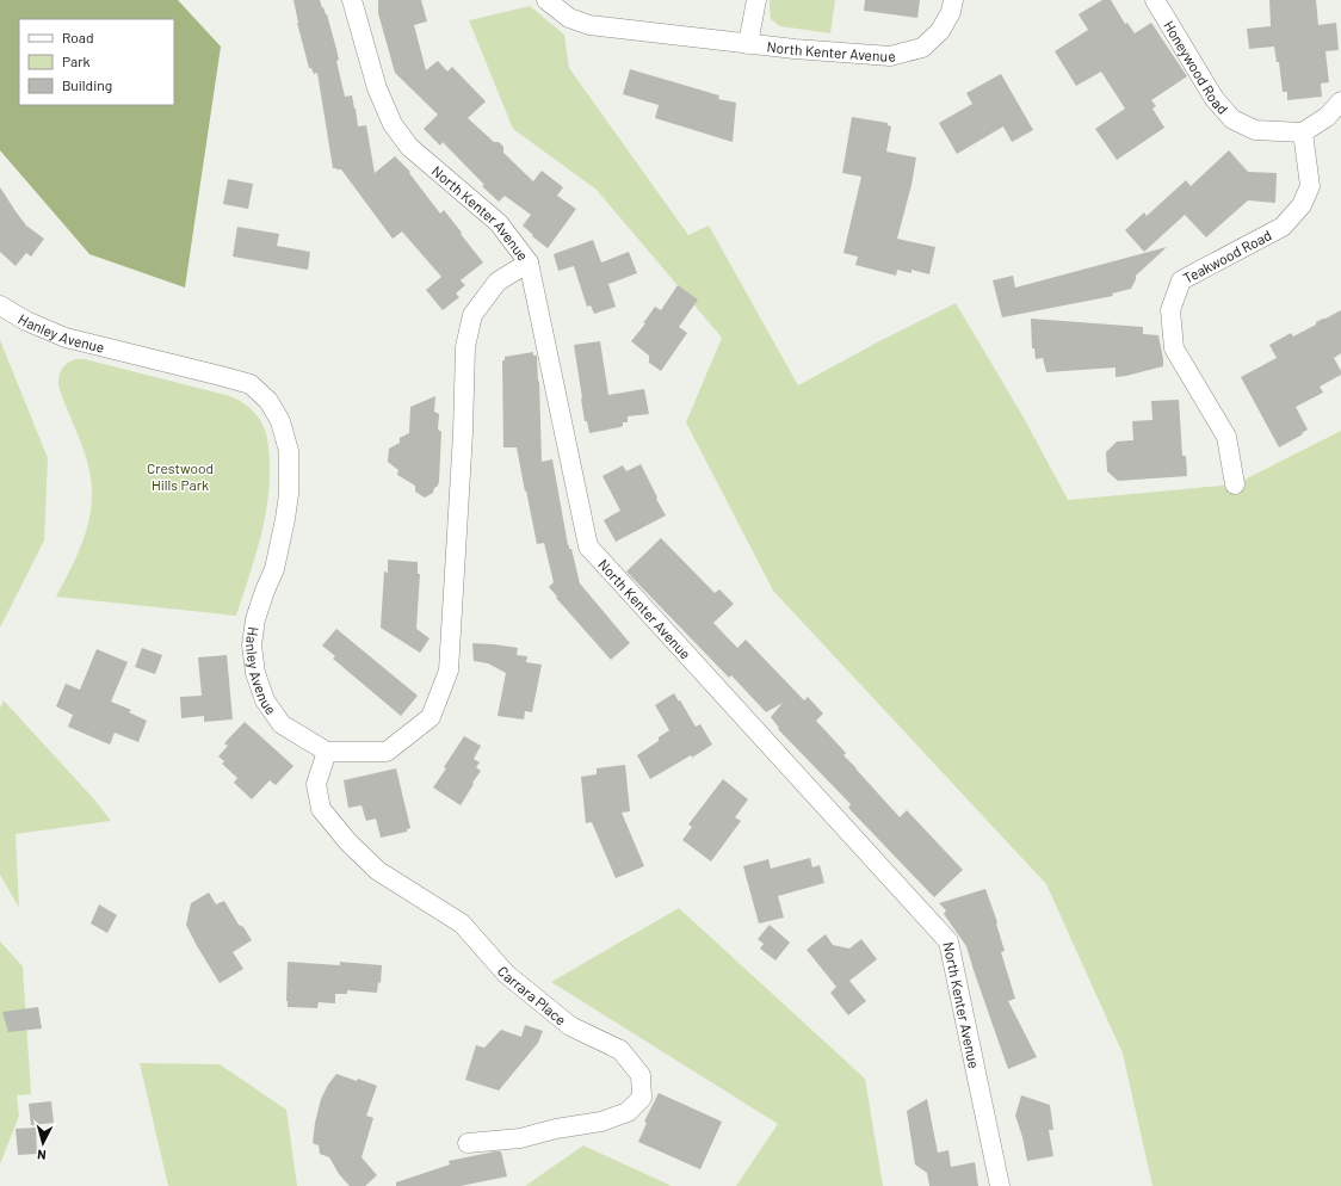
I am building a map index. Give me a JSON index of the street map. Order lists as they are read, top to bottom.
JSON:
{
  "streets": {
    "street": [
      "North Kenter Avenue",
      "Honeywood Road",
      "Teakwood Road",
      "Hanley Avenue",
      "Carrara Place"
    ]
  },
  "crossings": [
    ["Honeywood Road", "Teakwood Road"],
    ["Hanley Avenue", "Carrara Place"]
  ],
  "parks": ["Crestwood Hills Park"],
  "legend": ["Road", "Park", "Building"],
  "north": "bottom"
}
